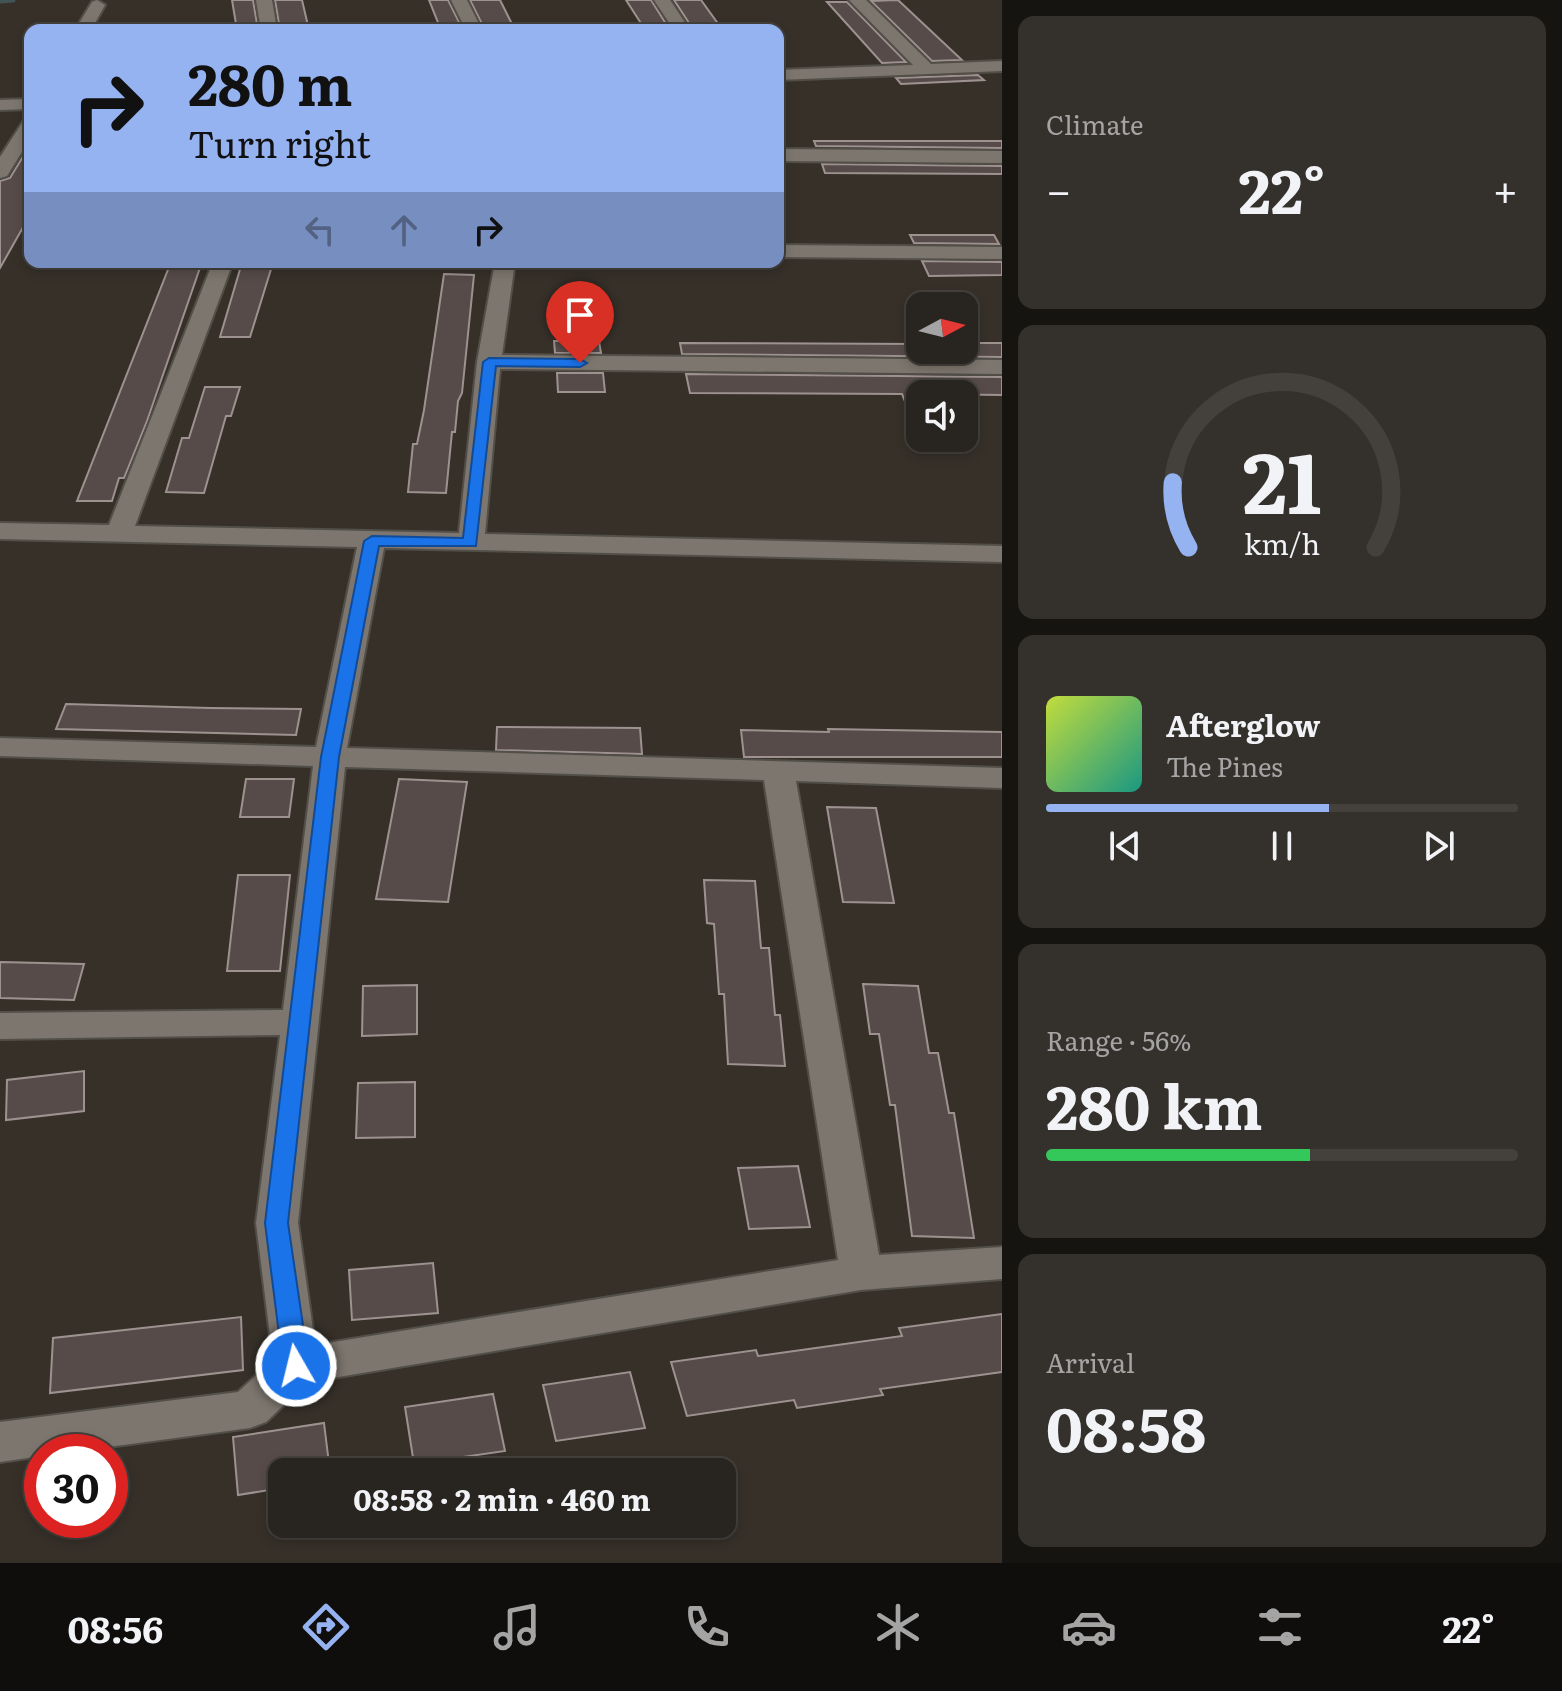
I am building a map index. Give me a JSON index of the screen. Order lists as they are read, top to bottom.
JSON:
{
  "north": "right",
  "page": {
    "tile": [
      "Climate",
      ["Range · 56%", "280 km"],
      ["Arrival", "08:58"]
    ],
    "turn": ["280 m", "Turn right"],
    "heat": ["−", "22°", "+"],
    "song": ["Afterglow", "The Pines"],
    "limit": "30",
    "trip": "08:58 · 2 min · 460 m",
    "tabs": ["08:56", "22°"],
    "gauge": ["21", "km/h"]
  }
}
